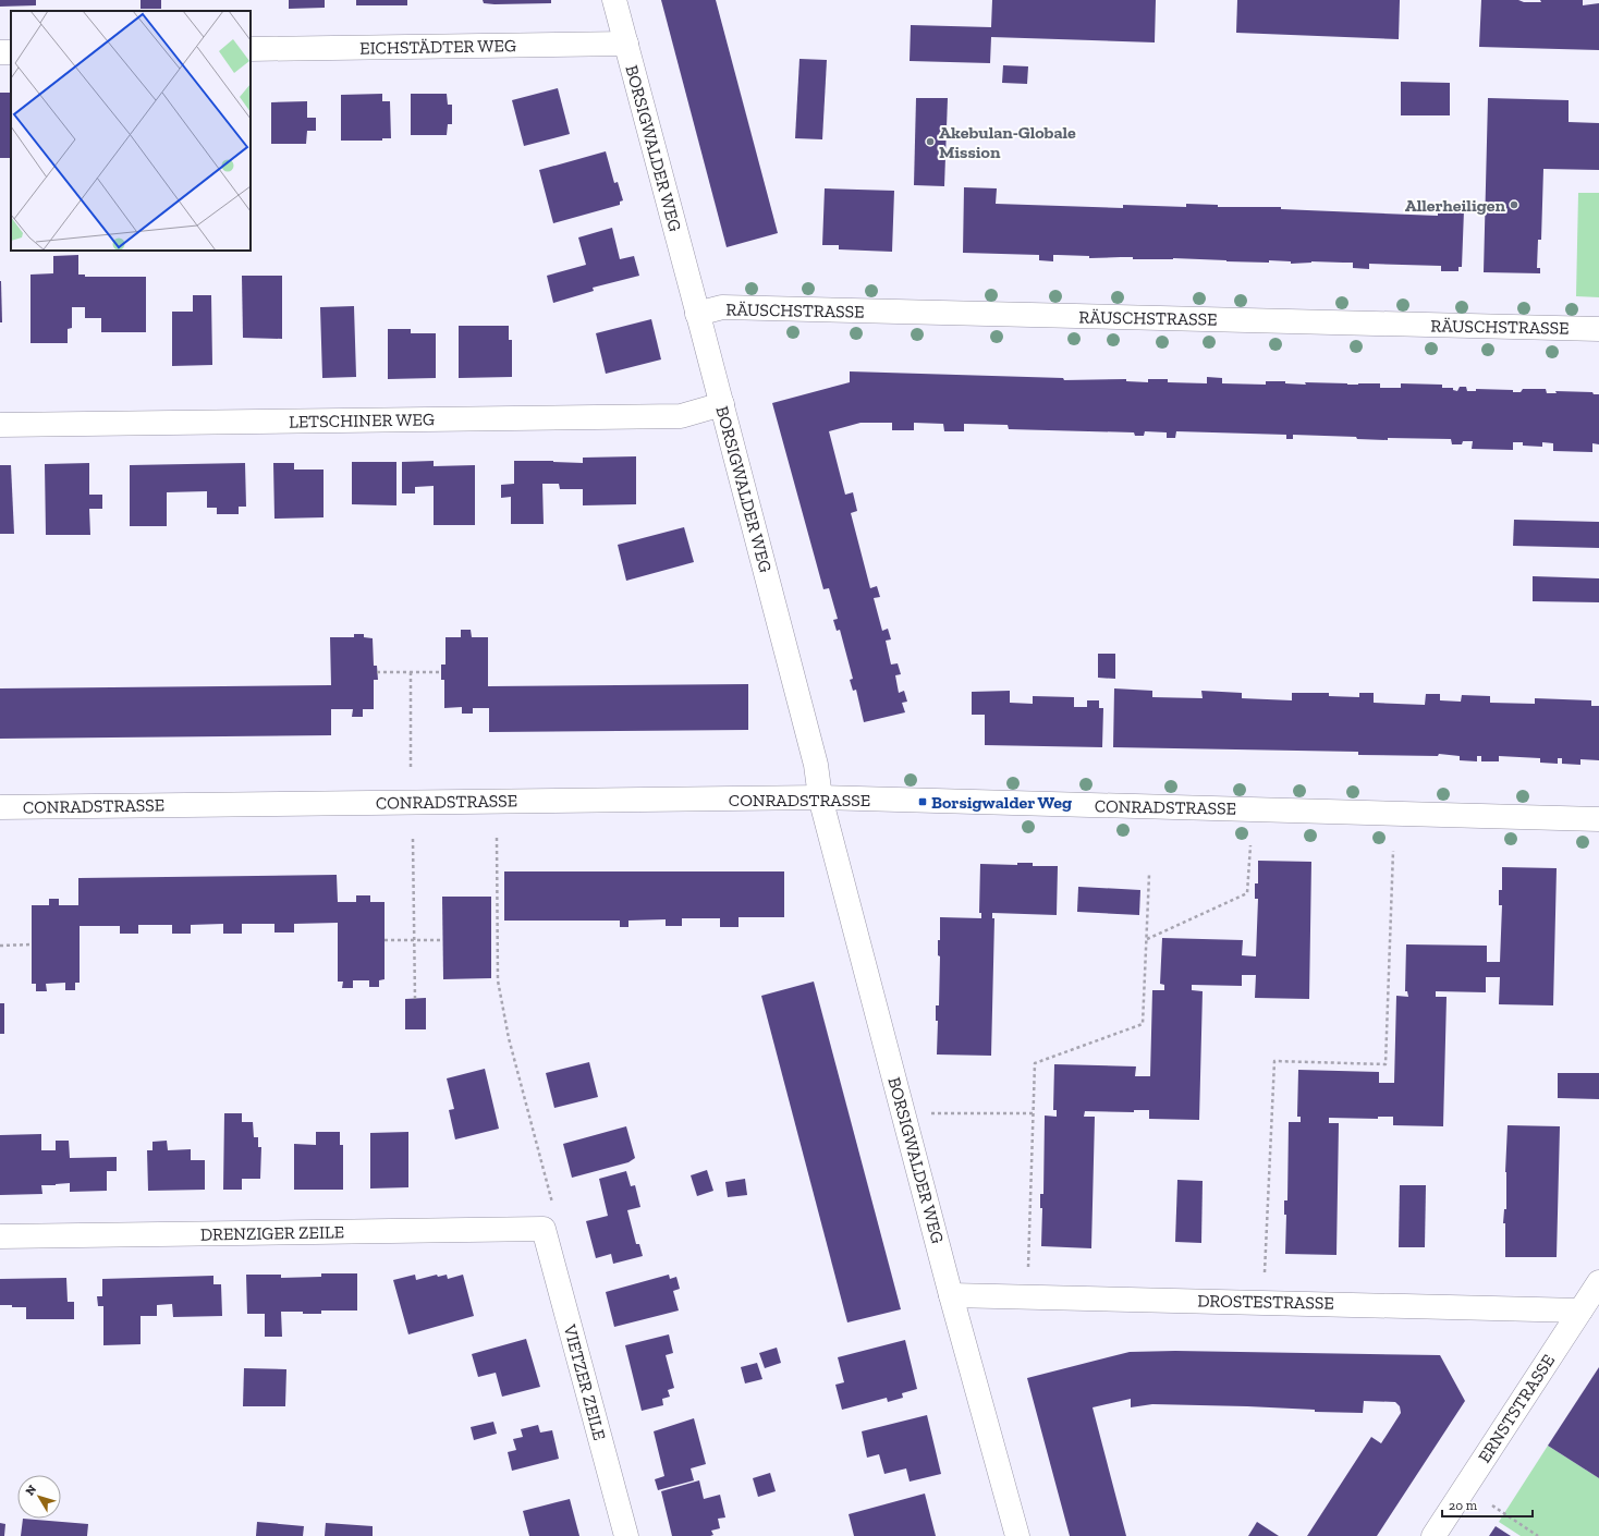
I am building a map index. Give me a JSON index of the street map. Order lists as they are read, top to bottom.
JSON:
{
  "streets": {
    "street": [
      "EICHSTÄDTER WEG",
      "BORSIGWALDER WEG",
      "RÄUSCHSTRASSE",
      "LETSCHINER WEG",
      "CONRADSTRASSE",
      "DRENZIGER ZEILE",
      "DROSTESTRASSE",
      "VIETZER ZEILE",
      "ERNSTSTRASSE"
    ]
  },
  "crossings": [
    ["EICHSTÄDTER WEG", "BORSIGWALDER WEG"],
    ["BORSIGWALDER WEG", "RÄUSCHSTRASSE"],
    ["BORSIGWALDER WEG", "LETSCHINER WEG"],
    ["BORSIGWALDER WEG", "CONRADSTRASSE"],
    ["BORSIGWALDER WEG", "DROSTESTRASSE"],
    ["DRENZIGER ZEILE", "VIETZER ZEILE"],
    ["DROSTESTRASSE", "ERNSTSTRASSE"]
  ],
  "places": {
    "other": ["Akebulan-Globale Mission", "Allerheiligen"],
    "transit": ["Borsigwalder Weg"]
  },
  "scale_bar": "20 m",
  "north": "top left"
}
